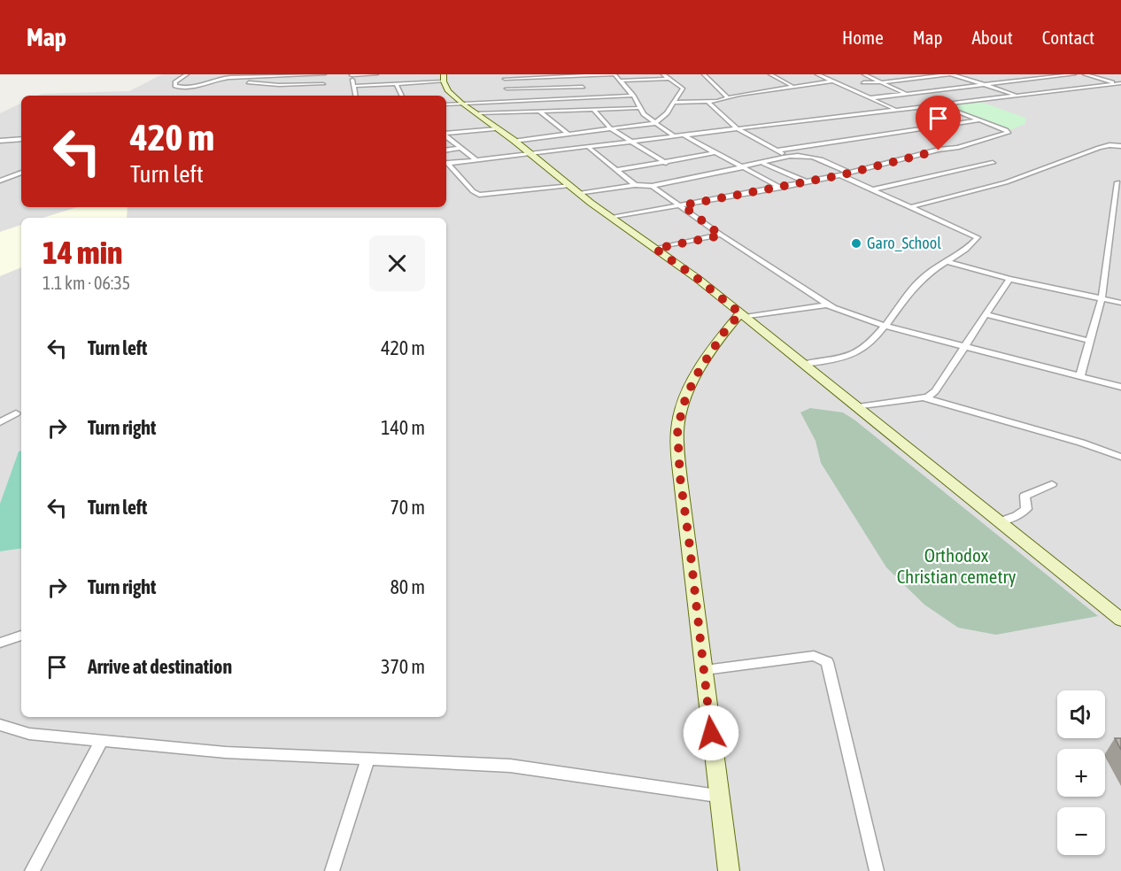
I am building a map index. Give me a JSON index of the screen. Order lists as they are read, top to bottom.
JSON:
{
  "parks": ["Orthodox Christian cemetry"],
  "places": ["Garo_School"],
  "page": {
    "header": "Map",
    "nav": [
      "Home",
      "Map",
      "About",
      "Contact"
    ],
    "turn": ["420 m", "Turn left"],
    "heading": ["14 min", "1.1 km · 06:35"],
    "list": [
      {
        "name": "Turn left",
        "value": "420 m"
      },
      {
        "name": "Turn right",
        "value": "140 m"
      },
      {
        "name": "Turn left",
        "value": "70 m"
      },
      {
        "name": "Turn right",
        "value": "80 m"
      },
      {
        "name": "Arrive at destination",
        "value": "370 m"
      }
    ],
    "map_buttons": ["+", "−"]
  }
}
